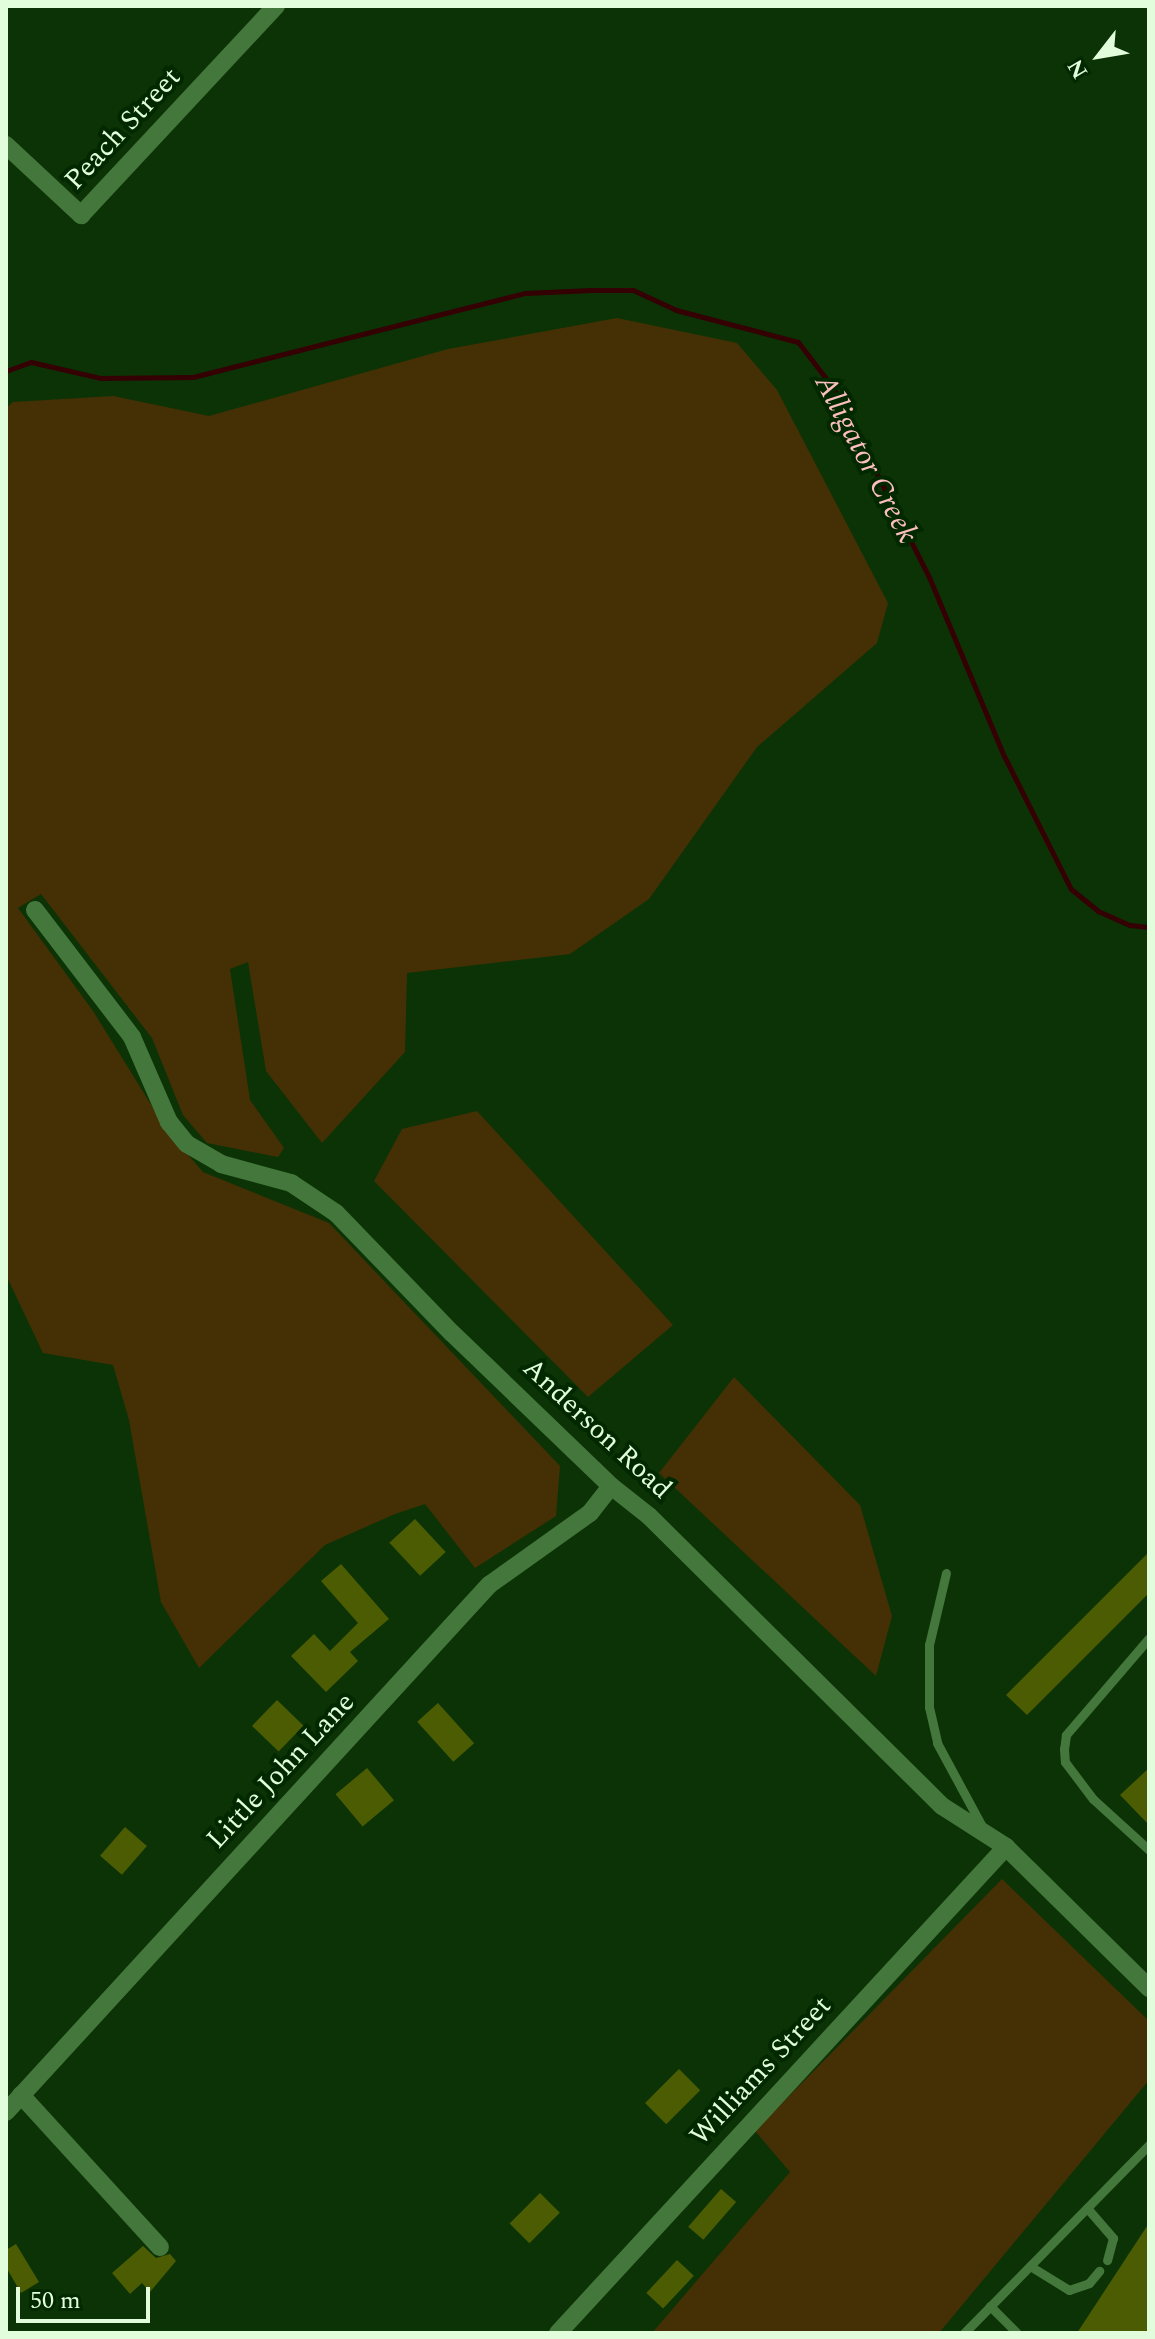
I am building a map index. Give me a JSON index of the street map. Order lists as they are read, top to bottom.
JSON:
{
  "streets": {
    "street": [
      "Peach Street",
      "Anderson Road",
      "Little John Lane",
      "Williams Street"
    ]
  },
  "crossings": [
    ["Anderson Road", "Little John Lane"],
    ["Anderson Road", "Williams Street"]
  ],
  "water": ["Alligator Creek"],
  "scale_bar": "50 m",
  "north": "bottom left"
}
